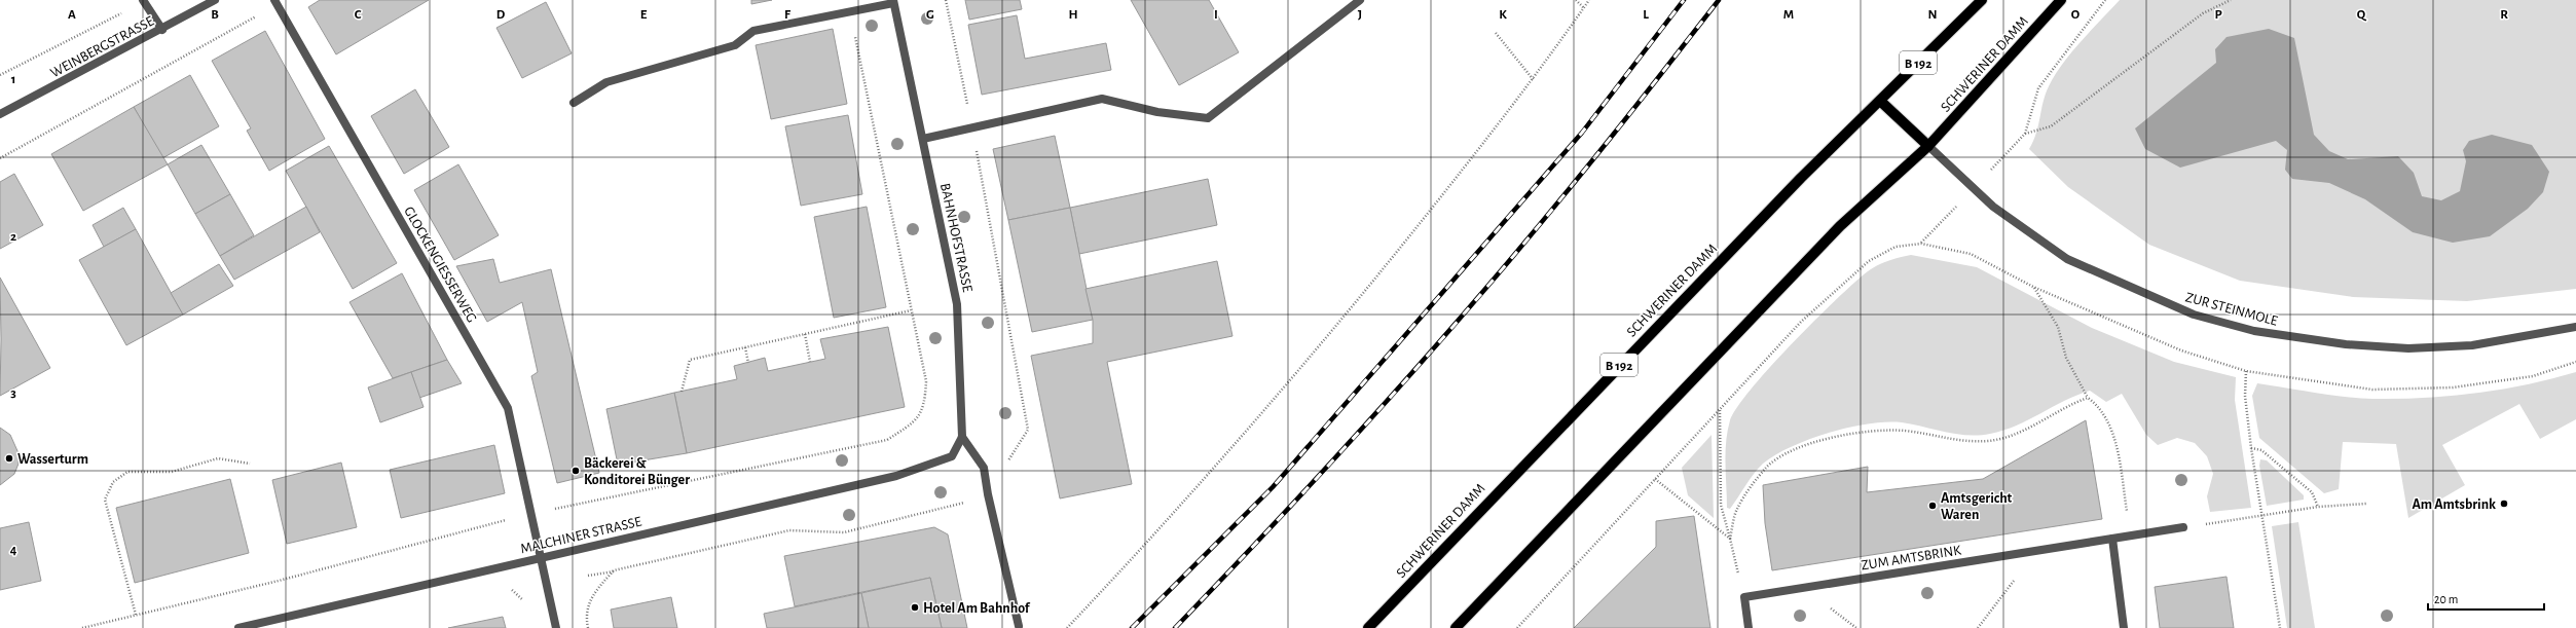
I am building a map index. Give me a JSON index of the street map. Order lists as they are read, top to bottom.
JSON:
{
  "streets": {
    "main road": ["B 192", "SCHWERINER DAMM"],
    "street": [
      "WEINBERGSTRASSE",
      "BAHNHOFSTRASSE",
      "GLOCKENGIESSERWEG",
      "ZUR STEINMOLE",
      "MALCHINER STRASSE",
      "ZUM AMTSBRINK"
    ]
  },
  "crossings": [
    ["SCHWERINER DAMM", "ZUR STEINMOLE"],
    ["BAHNHOFSTRASSE", "MALCHINER STRASSE"],
    ["GLOCKENGIESSERWEG", "MALCHINER STRASSE"]
  ],
  "places": [
    "Wasserturm",
    "Bäckerei & Konditorei Bünger",
    "Am Amtsbrink",
    "Amtsgericht Waren",
    "Hotel Am Bahnhof"
  ],
  "scale_bar": "20 m",
  "grid": {
    "columns": [
      "A",
      "B",
      "C",
      "D",
      "E",
      "F",
      "G",
      "H",
      "I",
      "J",
      "K",
      "L",
      "M",
      "N",
      "O",
      "P",
      "Q",
      "R"
    ],
    "rows": [
      "1",
      "2",
      "3",
      "4"
    ]
  }
}
